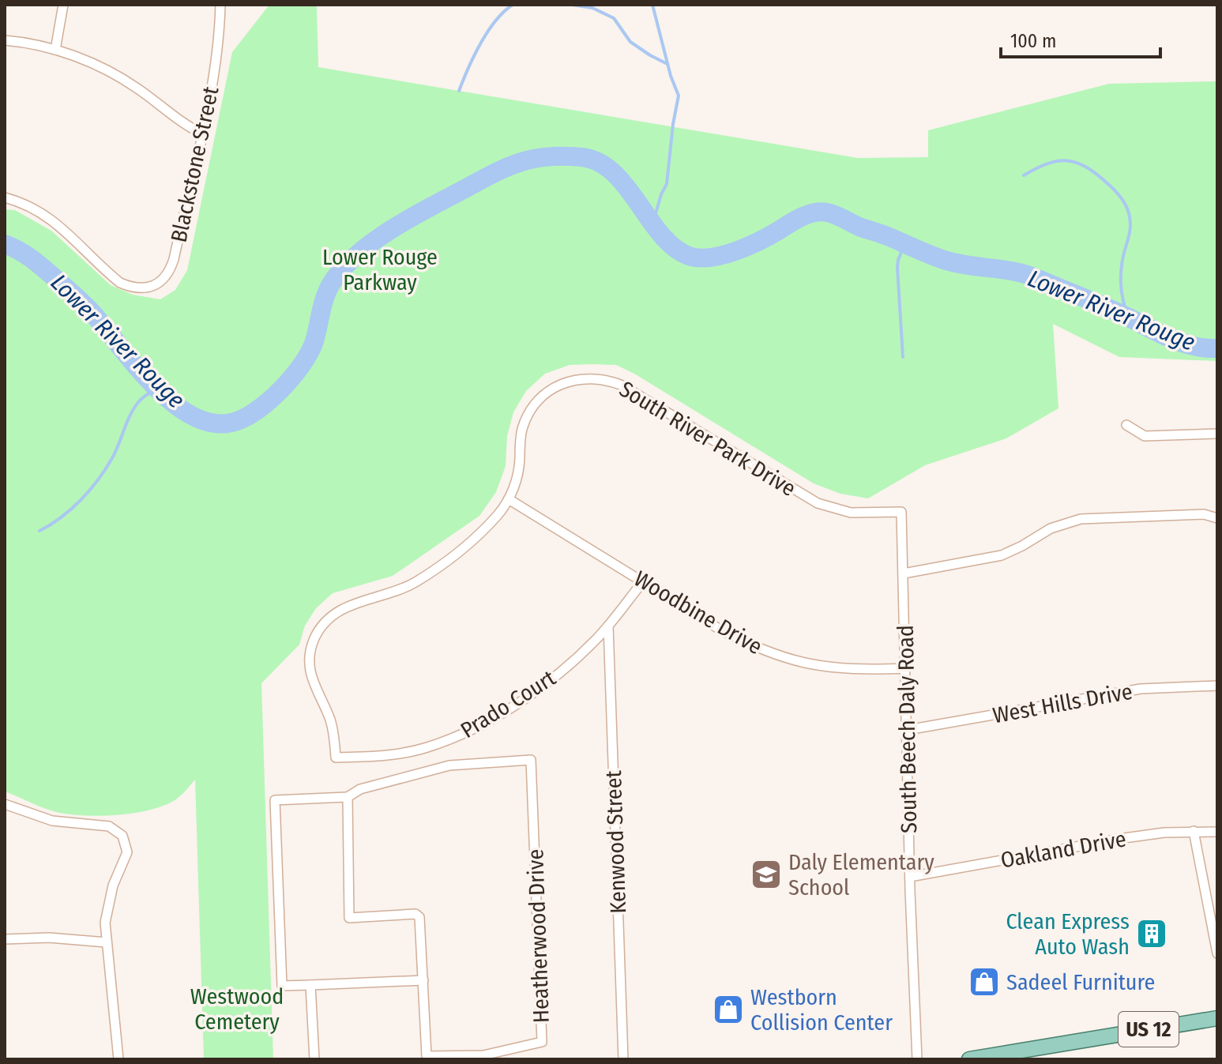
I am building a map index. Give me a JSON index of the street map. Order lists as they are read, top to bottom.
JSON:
{
  "streets": {
    "main road": ["US 12"],
    "street": [
      "Blackstone Street",
      "South River Park Drive",
      "Woodbine Drive",
      "West Hills Drive",
      "Prado Court",
      "South Beech Daly Road",
      "Kenwood Street",
      "Oakland Drive",
      "Heatherwood Drive"
    ]
  },
  "crossings": [
    ["South River Park Drive", "Woodbine Drive"],
    ["South River Park Drive", "Prado Court"],
    ["South River Park Drive", "South Beech Daly Road"],
    ["Woodbine Drive", "Prado Court"],
    ["Woodbine Drive", "South Beech Daly Road"],
    ["West Hills Drive", "South Beech Daly Road"],
    ["Prado Court", "Kenwood Street"],
    ["South Beech Daly Road", "Oakland Drive"]
  ],
  "water": ["Lower River Rouge"],
  "parks": ["Lower Rouge Parkway", "Westwood Cemetery"],
  "places": {
    "school or university": ["Daly Elementary School"],
    "building": ["Clean Express Auto Wash"],
    "shop": ["Sadeel Furniture", "Westborn Collision Center"]
  },
  "scale_bar": "100 m"
}
